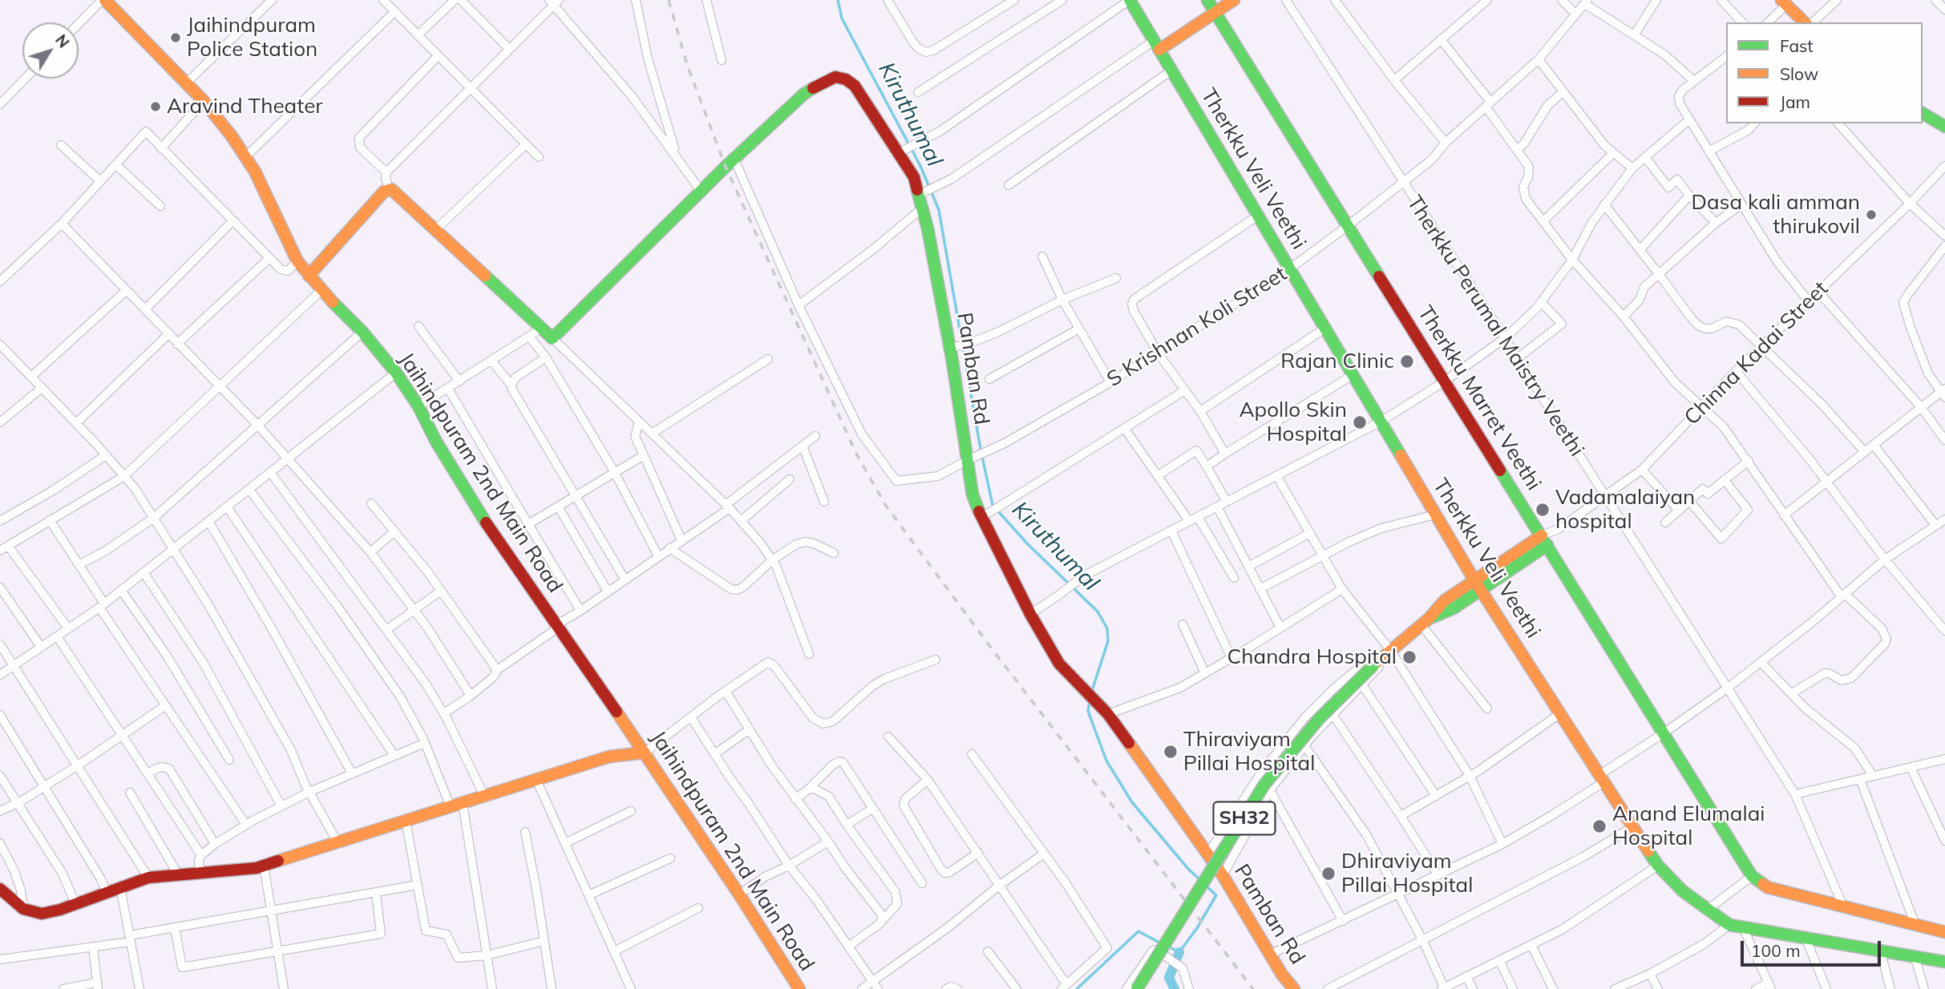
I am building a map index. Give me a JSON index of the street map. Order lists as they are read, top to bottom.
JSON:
{
  "streets": {
    "street": [
      "Therkku Veli Veethi",
      "Therkku Perumal Maistry Veethi",
      "S Krishnan Koli Street",
      "Chinna Kadai Street",
      "Pamban Rd",
      "Therkku Marret Veethi",
      "Jaihindpuram 2nd Main Road",
      "SH32"
    ]
  },
  "crossings": [
    ["Therkku Veli Veethi", "S Krishnan Koli Street"],
    ["Therkku Veli Veethi", "SH32"],
    ["Therkku Perumal Maistry Veethi", "S Krishnan Koli Street"],
    ["Therkku Perumal Maistry Veethi", "Chinna Kadai Street"],
    ["Therkku Perumal Maistry Veethi", "Therkku Marret Veethi"],
    ["S Krishnan Koli Street", "Pamban Rd"],
    ["S Krishnan Koli Street", "Therkku Marret Veethi"],
    ["Chinna Kadai Street", "Therkku Marret Veethi"]
  ],
  "water": ["Kiruthumal"],
  "places": [
    "Jaihindpuram Police Station",
    "Aravind Theater",
    "Dasa kali amman thirukovil",
    "Rajan Clinic",
    "Apollo Skin Hospital",
    "Vadamalaiyan hospital",
    "Chandra Hospital",
    "Thiraviyam Pillai Hospital",
    "Anand Elumalai Hospital",
    "Dhiraviyam Pillai Hospital"
  ],
  "legend": ["Fast", "Slow", "Jam"],
  "scale_bar": "100 m",
  "north": "top right"
}
